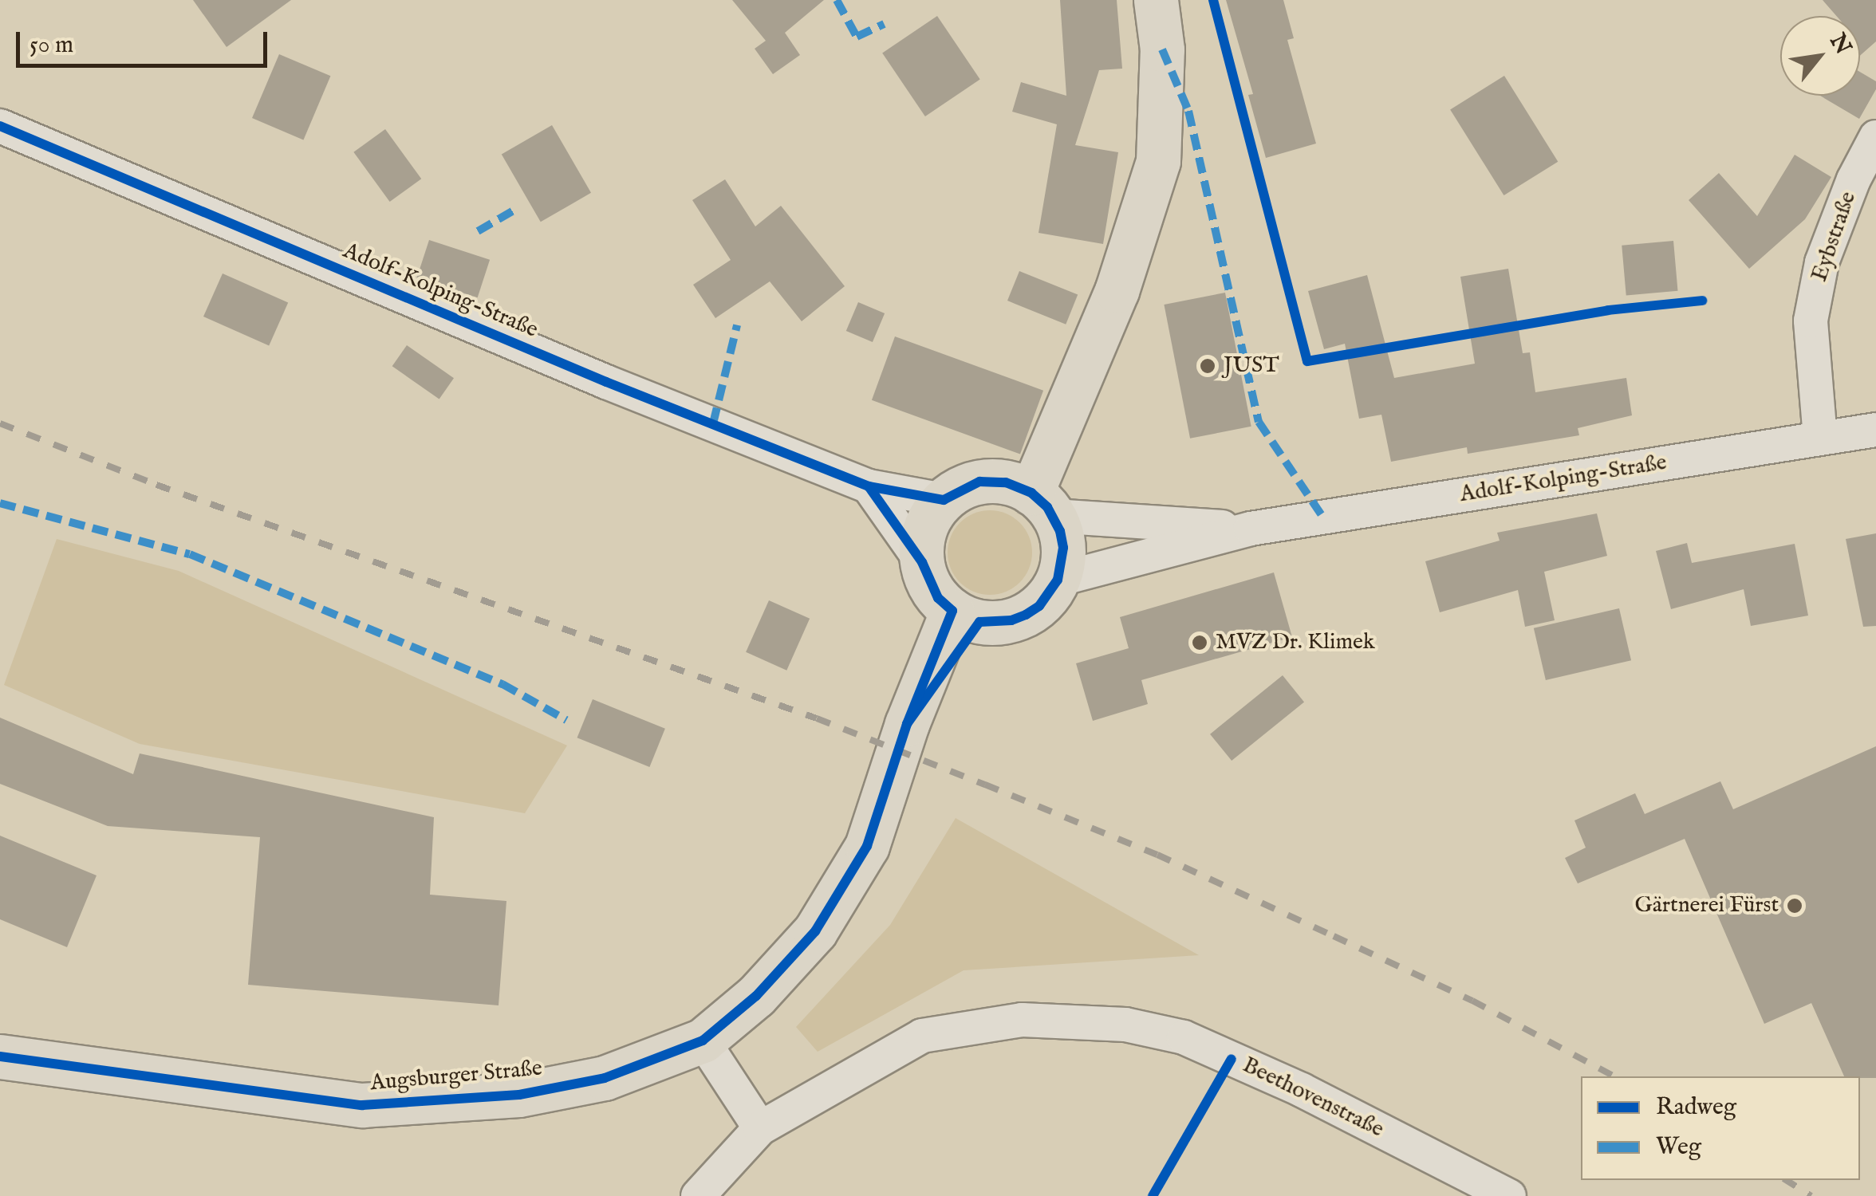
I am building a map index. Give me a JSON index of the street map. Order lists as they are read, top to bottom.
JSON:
{
  "streets": {
    "main road": ["Augsburger Straße"],
    "street": ["Eybstraße", "Adolf-Kolping-Straße", "Beethovenstraße"]
  },
  "crossings": [
    ["Eybstraße", "Adolf-Kolping-Straße"],
    ["Adolf-Kolping-Straße", "Augsburger Straße"]
  ],
  "places": ["JUST", "MVZ Dr. Klimek", "Gärtnerei Fürst"],
  "legend": ["Radweg", "Weg"],
  "scale_bar": "50 m",
  "north": "top right"
}
